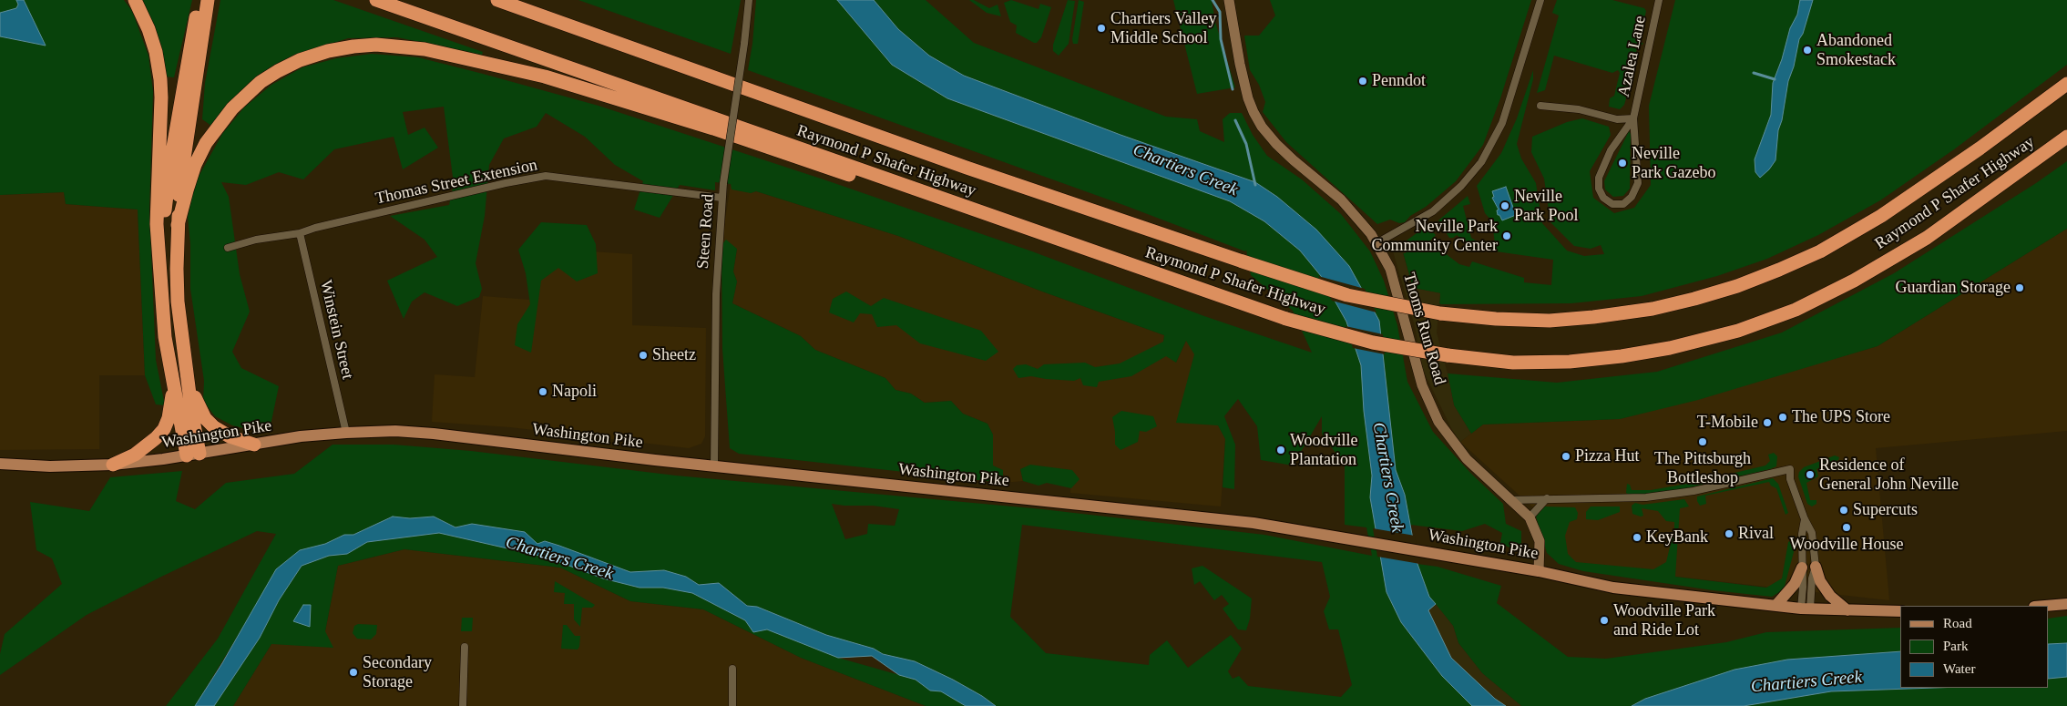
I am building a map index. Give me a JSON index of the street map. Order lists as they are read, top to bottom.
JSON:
{
  "streets": {
    "highway": ["Raymond P Shafer Highway"],
    "main road": ["Washington Pike"],
    "street": [
      "Azalea Lane",
      "Thomas Street Extension",
      "Steen Road",
      "Thoms Run Road",
      "Winstein Street"
    ]
  },
  "crossings": [
    ["Thomas Street Extension", "Steen Road"],
    ["Thomas Street Extension", "Winstein Street"],
    ["Steen Road", "Washington Pike"],
    ["Thoms Run Road", "Washington Pike"],
    ["Winstein Street", "Washington Pike"]
  ],
  "water": ["Chartiers Creek"],
  "places": [
    "Chartiers Valley Middle School",
    "Abandoned Smokestack",
    "Penndot",
    "Neville Park Gazebo",
    "Neville Park Pool",
    "Neville Park Community Center",
    "Guardian Storage",
    "Sheetz",
    "Napoli",
    "The UPS Store",
    "T-Mobile",
    "The Pittsburgh Bottleshop",
    "Woodville Plantation",
    "Pizza Hut",
    "Residence of General John Neville",
    "Supercuts",
    "Woodville House",
    "Rival",
    "KeyBank",
    "Woodville Park and Ride Lot",
    "Secondary Storage"
  ],
  "legend": ["Road", "Park", "Water"]
}
